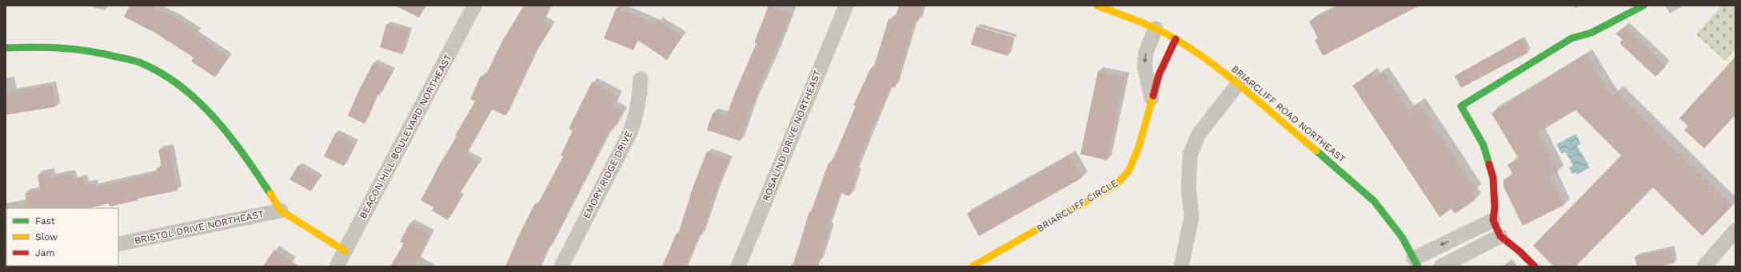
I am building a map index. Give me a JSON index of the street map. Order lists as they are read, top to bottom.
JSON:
{
  "streets": {
    "street": [
      "BRIARCLIFF ROAD NORTHEAST",
      "ROSALIND DRIVE NORTHEAST",
      "BEACON HILL BOULEVARD NORTHEAST",
      "EMORY RIDGE DRIVE",
      "BRIARCLIFF CIRCLE",
      "BRISTOL DRIVE NORTHEAST"
    ]
  },
  "crossings": [
    ["BRIARCLIFF ROAD NORTHEAST", "BRIARCLIFF CIRCLE"]
  ],
  "legend": ["Fast", "Slow", "Jam"]
}
